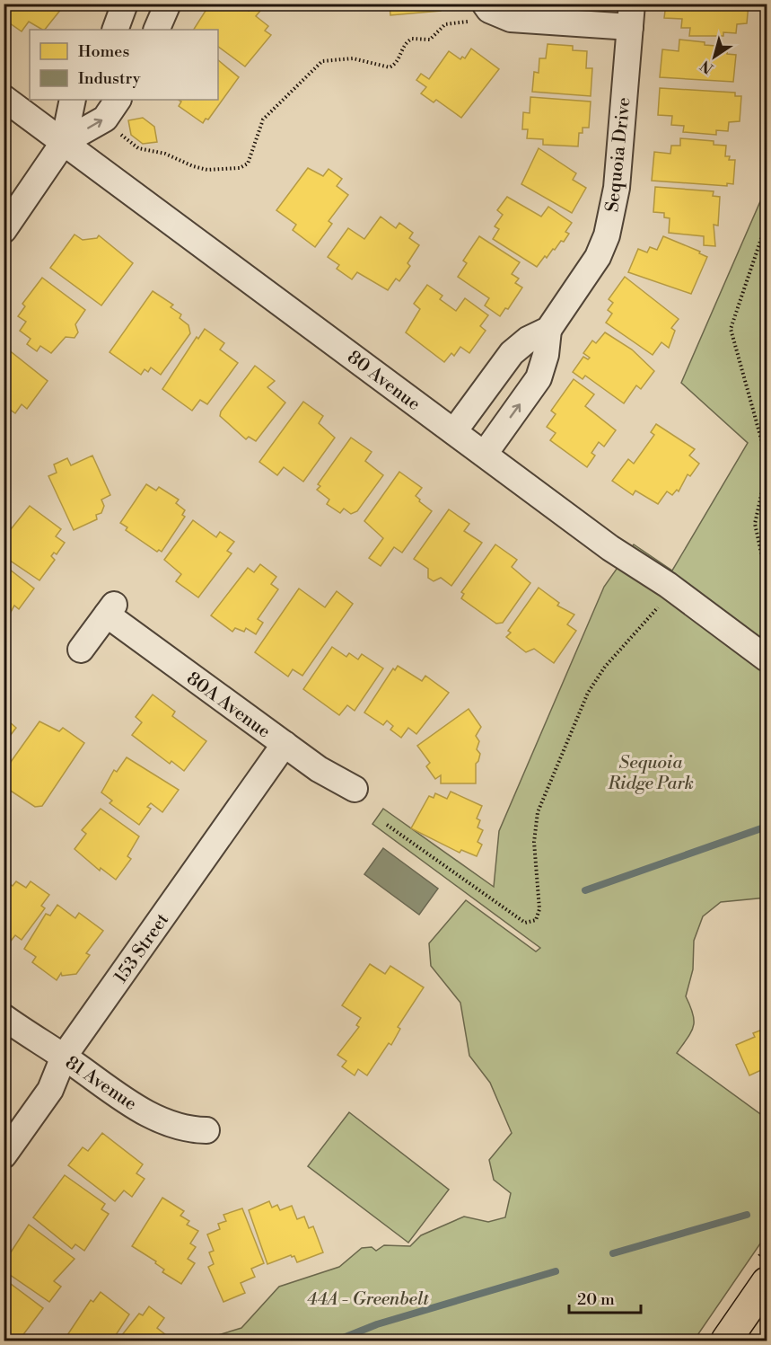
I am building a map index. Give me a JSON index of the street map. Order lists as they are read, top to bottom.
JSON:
{
  "streets": {
    "street": [
      "Sequoia Drive",
      "80 Avenue",
      "80A Avenue",
      "153 Street",
      "81 Avenue"
    ]
  },
  "crossings": [
    ["Sequoia Drive", "80 Avenue"],
    ["80A Avenue", "153 Street"],
    ["153 Street", "81 Avenue"]
  ],
  "parks": ["Sequoia Ridge Park", "44A - Greenbelt"],
  "legend": ["Homes", "Industry"],
  "scale_bar": "20 m",
  "north": "bottom left"
}
